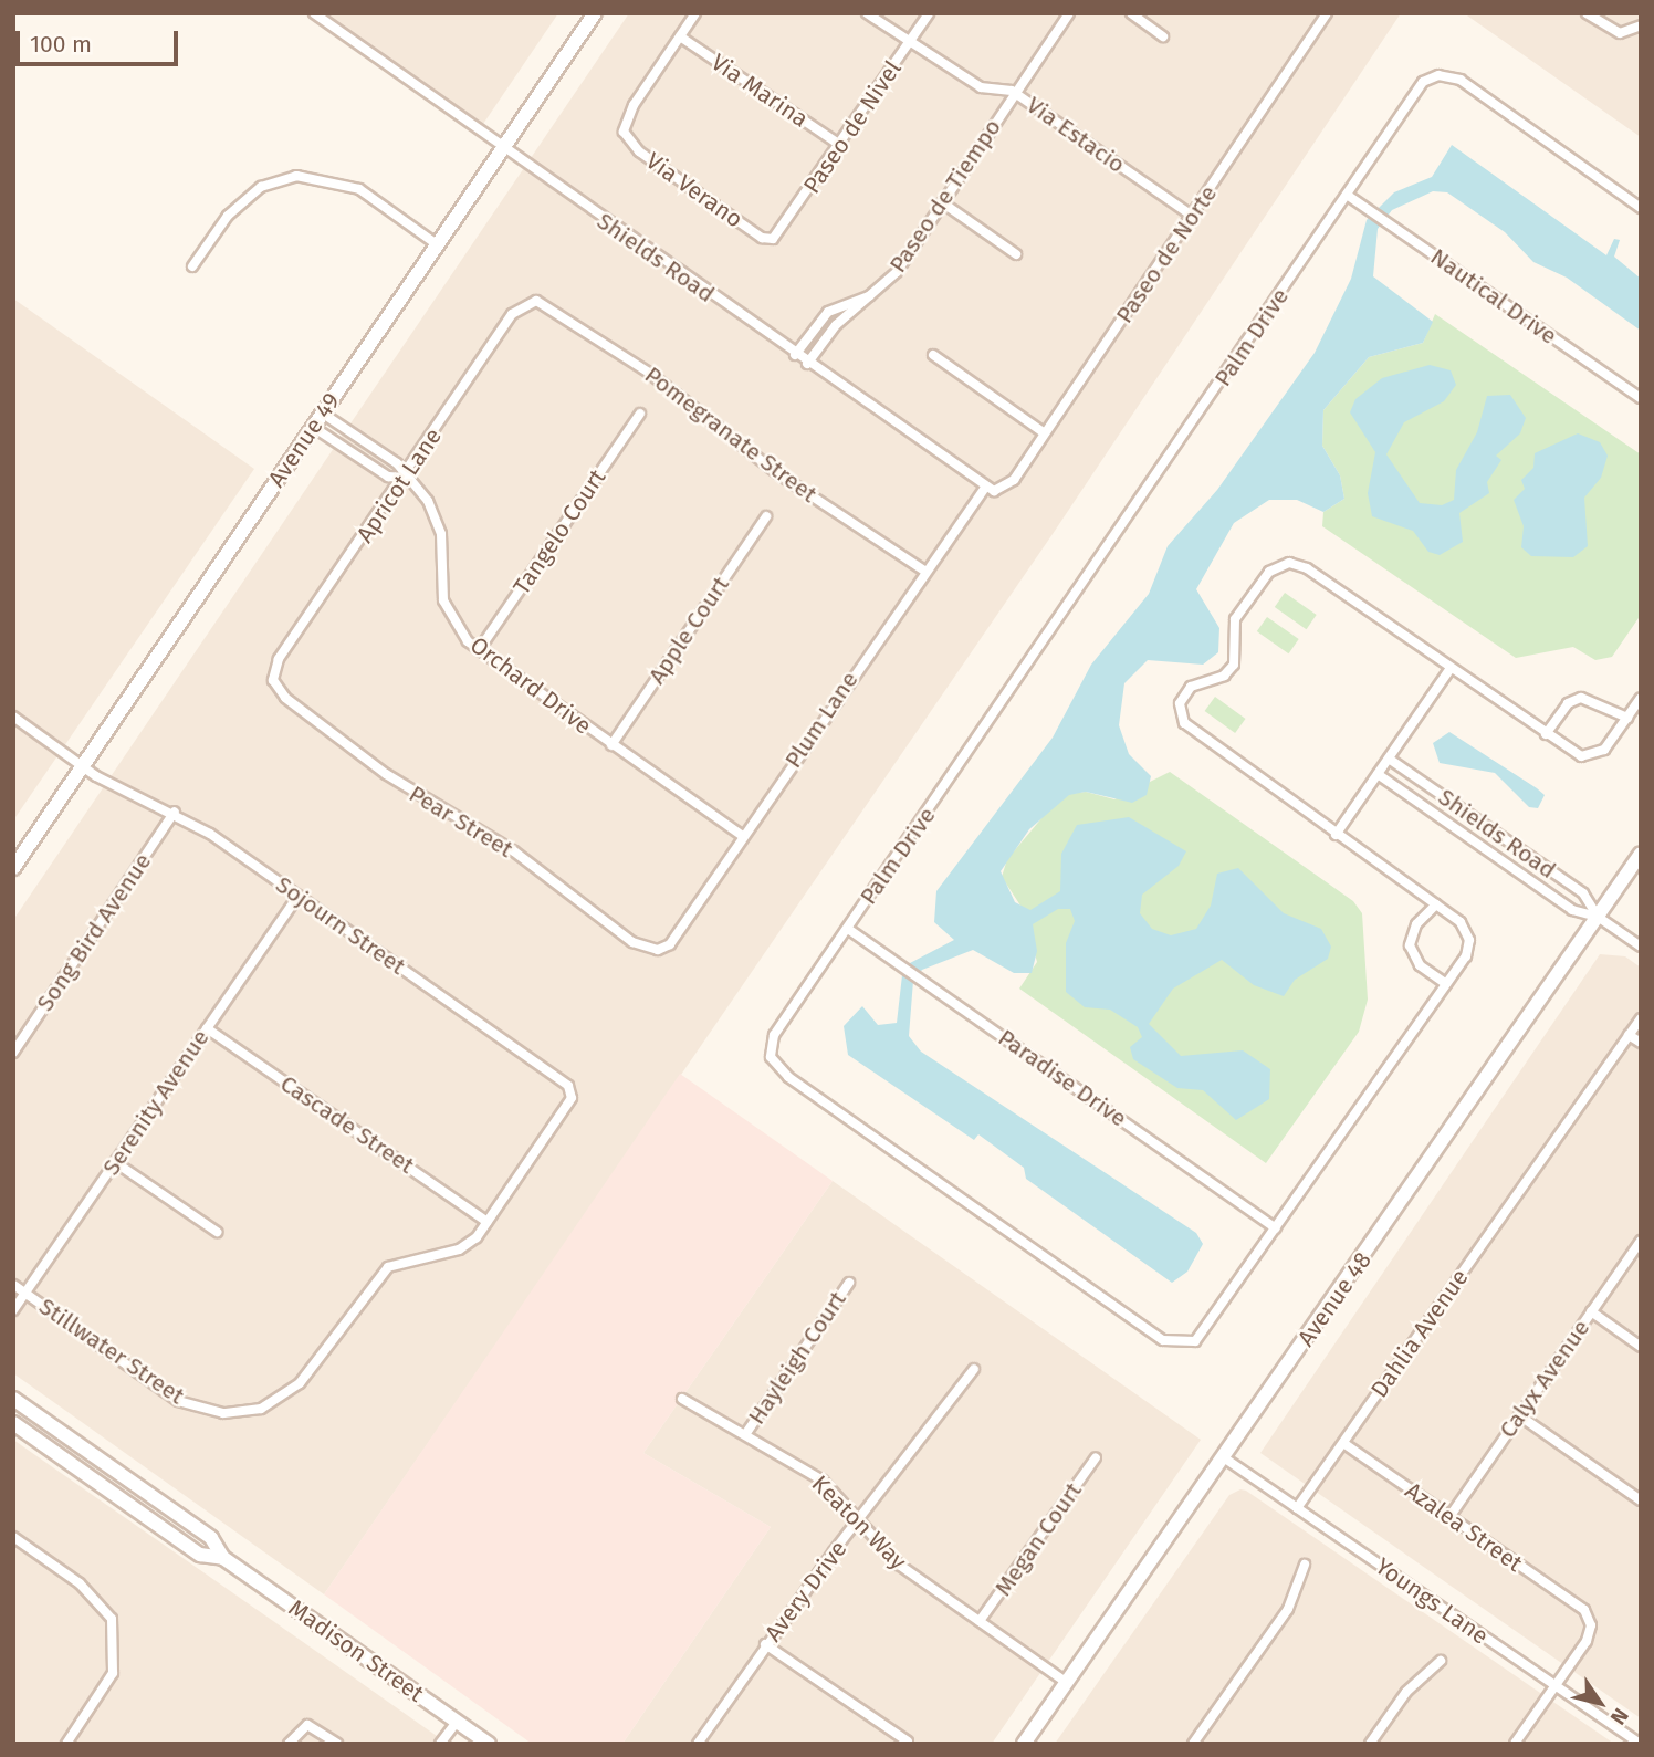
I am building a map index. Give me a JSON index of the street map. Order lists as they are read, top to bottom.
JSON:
{
  "streets": {
    "main road": ["Avenue 49", "Avenue 48", "Madison Street"],
    "street": [
      "Via Marina",
      "Paseo de Nivel",
      "Via Estacio",
      "Via Verano",
      "Paseo de Tiempo",
      "Paseo de Norte",
      "Shields Road",
      "Nautical Drive",
      "Palm Drive",
      "Pomegranate Street",
      "Apricot Lane",
      "Tangelo Court",
      "Apple Court",
      "Orchard Drive",
      "Plum Lane",
      "Pear Street",
      "Sojourn Street",
      "Song Bird Avenue",
      "Paradise Drive",
      "Serenity Avenue",
      "Cascade Street",
      "Dahlia Avenue",
      "Stillwater Street",
      "Hayleigh Court",
      "Calyx Avenue",
      "Keaton Way",
      "Azalea Street",
      "Megan Court",
      "Avery Drive",
      "Youngs Lane"
    ]
  },
  "crossings": [
    ["Via Marina", "Paseo de Nivel"],
    ["Via Marina", "Via Verano"],
    ["Paseo de Nivel", "Via Estacio"],
    ["Paseo de Nivel", "Via Verano"],
    ["Via Estacio", "Paseo de Tiempo"],
    ["Via Estacio", "Paseo de Norte"],
    ["Paseo de Tiempo", "Shields Road"],
    ["Paseo de Norte", "Shields Road"],
    ["Shields Road", "Avenue 49"],
    ["Shields Road", "Plum Lane"],
    ["Shields Road", "Avenue 48"],
    ["Nautical Drive", "Palm Drive"],
    ["Palm Drive", "Paradise Drive"],
    ["Pomegranate Street", "Apricot Lane"],
    ["Pomegranate Street", "Plum Lane"],
    ["Avenue 49", "Orchard Drive"],
    ["Avenue 49", "Sojourn Street"],
    ["Apricot Lane", "Orchard Drive"],
    ["Apricot Lane", "Pear Street"],
    ["Tangelo Court", "Orchard Drive"],
    ["Apple Court", "Orchard Drive"],
    ["Orchard Drive", "Plum Lane"],
    ["Plum Lane", "Pear Street"],
    ["Sojourn Street", "Song Bird Avenue"],
    ["Sojourn Street", "Serenity Avenue"],
    ["Sojourn Street", "Cascade Street"],
    ["Sojourn Street", "Stillwater Street"],
    ["Serenity Avenue", "Cascade Street"],
    ["Serenity Avenue", "Stillwater Street"],
    ["Cascade Street", "Stillwater Street"],
    ["Avenue 48", "Keaton Way"],
    ["Avenue 48", "Youngs Lane"],
    ["Dahlia Avenue", "Azalea Street"],
    ["Dahlia Avenue", "Youngs Lane"],
    ["Hayleigh Court", "Keaton Way"],
    ["Calyx Avenue", "Azalea Street"],
    ["Keaton Way", "Megan Court"],
    ["Keaton Way", "Avery Drive"],
    ["Azalea Street", "Youngs Lane"]
  ],
  "scale_bar": "100 m",
  "north": "bottom right"
}
